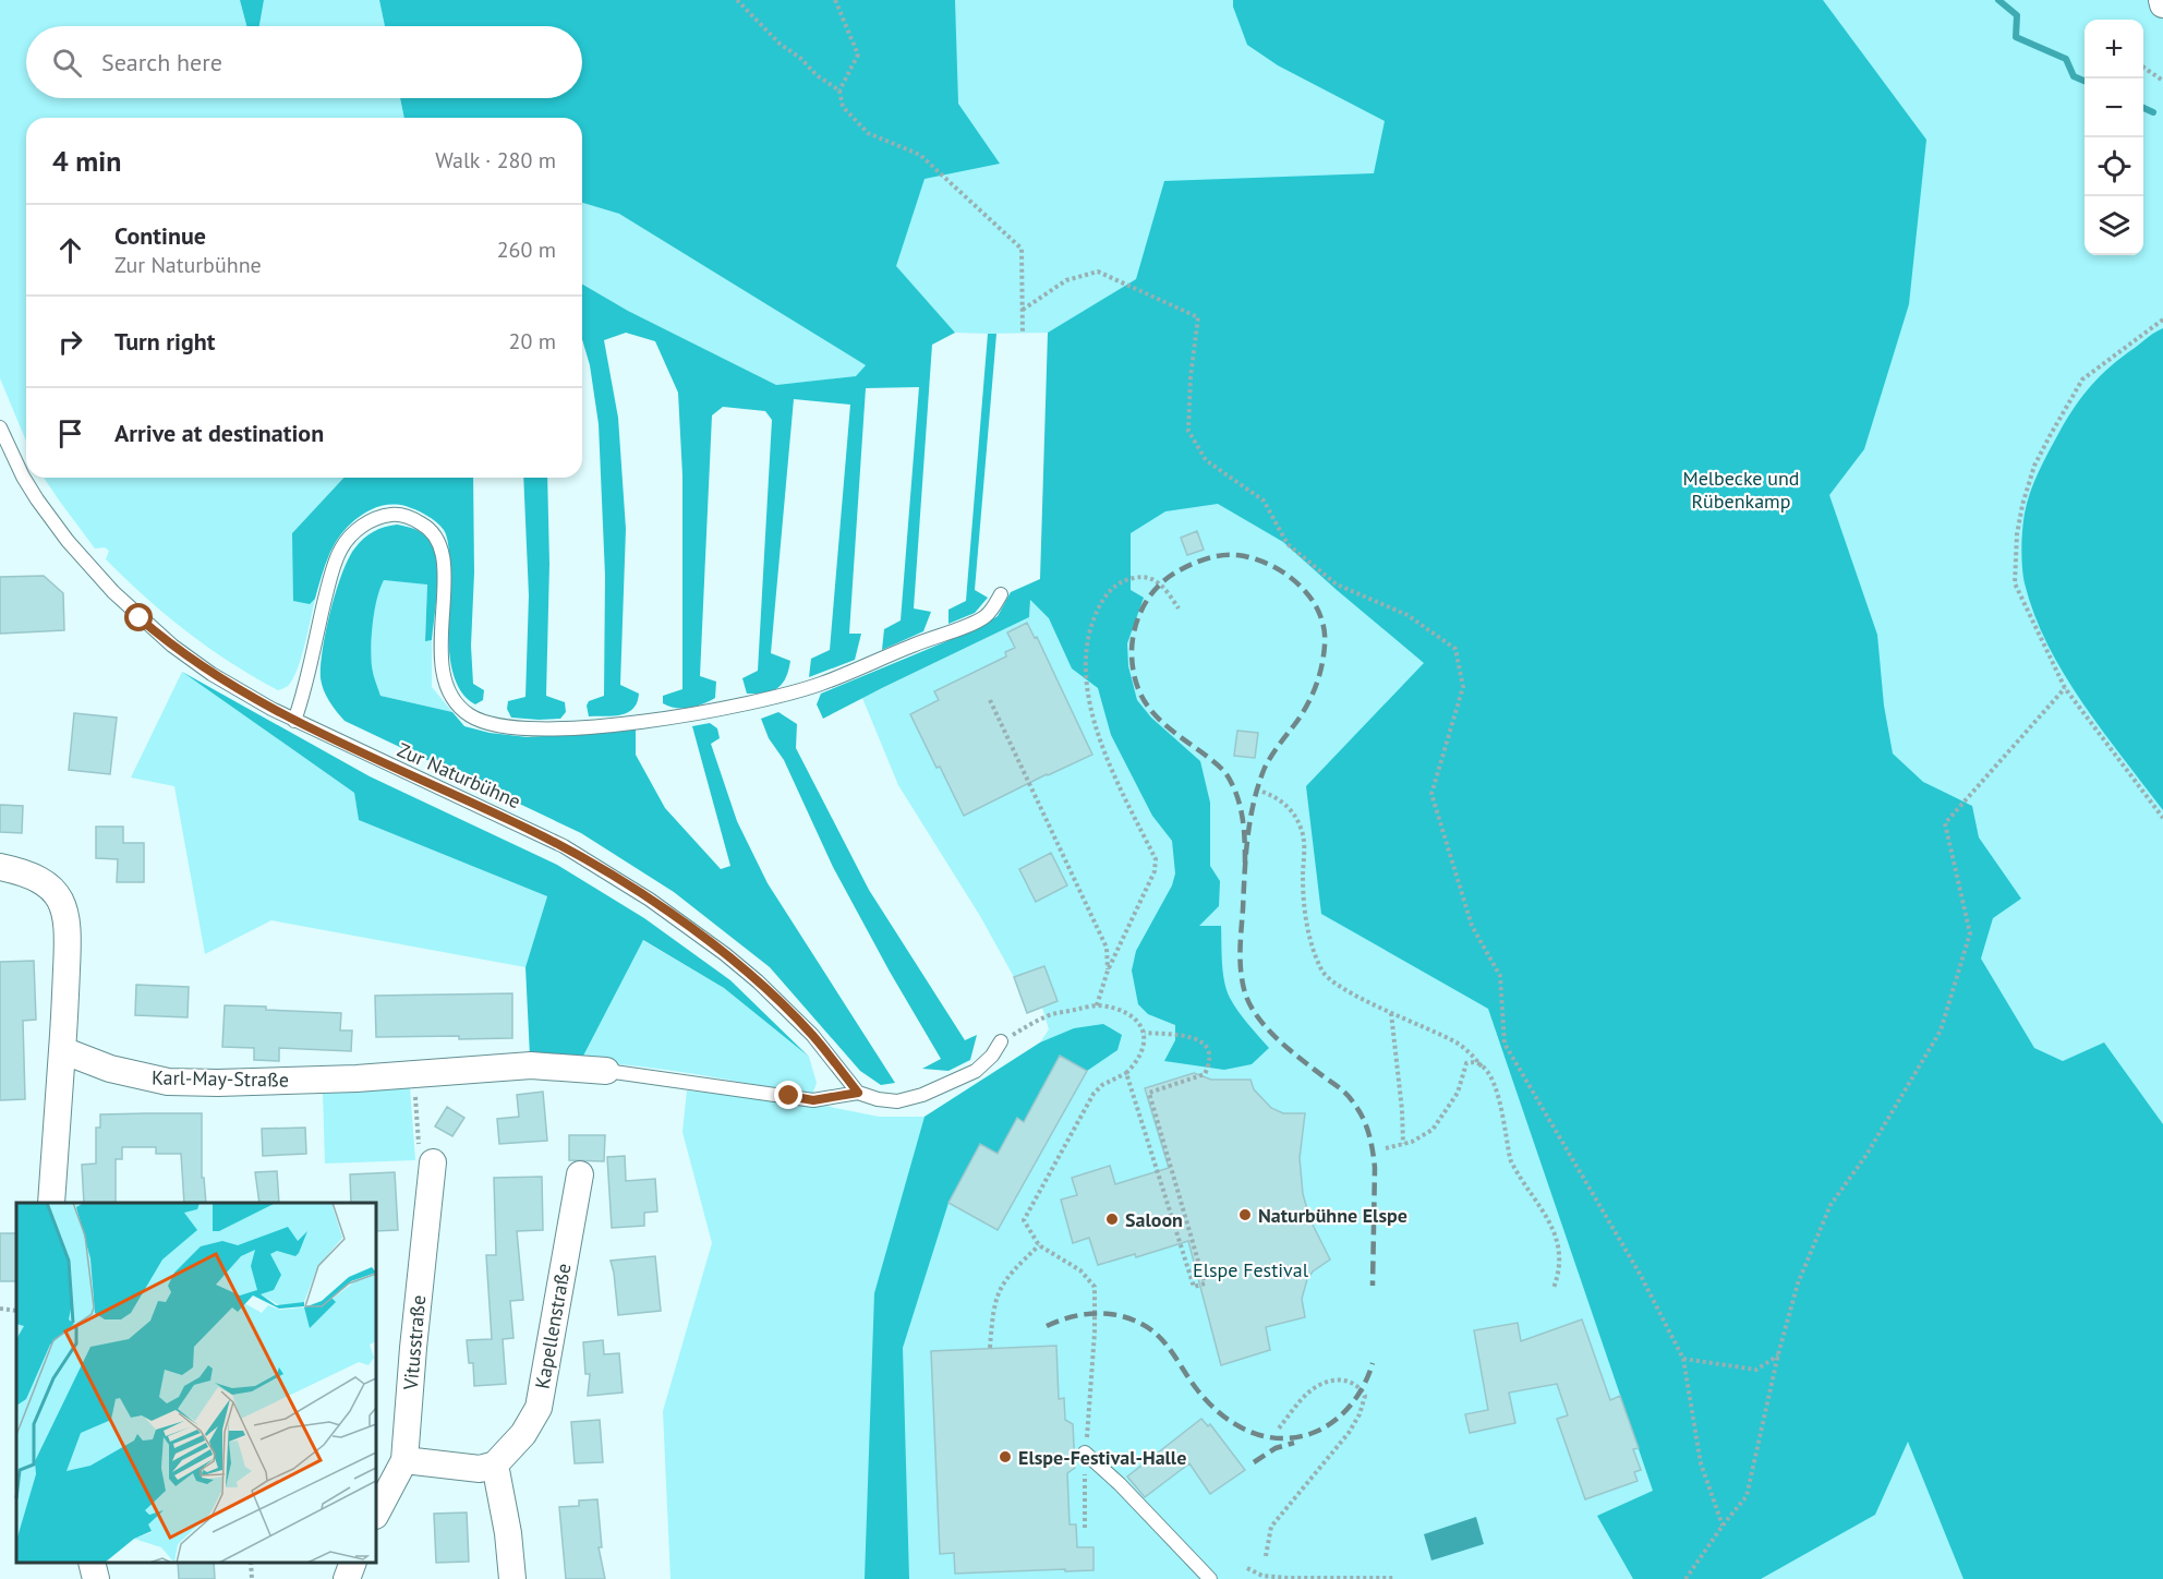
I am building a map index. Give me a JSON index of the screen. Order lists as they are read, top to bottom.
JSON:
{
  "streets": {
    "street": ["Karl-May-Straße", "Kapellenstraße", "Vitusstraße"],
    "lane": ["Zur Naturbühne"]
  },
  "parks": ["Melbecke und Rübenkamp", "Elspe Festival"],
  "places": ["Naturbühne Elspe", "Saloon", "Elspe-Festival-Halle"],
  "page": {
    "map_buttons": ["+", "−"],
    "search": "Search here",
    "heading": ["4 min", "Walk · 280 m"],
    "list": [
      ["Continue", "Zur Naturbühne", "260 m"],
      ["Turn right", "20 m"],
      "Arrive at destination"
    ]
  }
}
